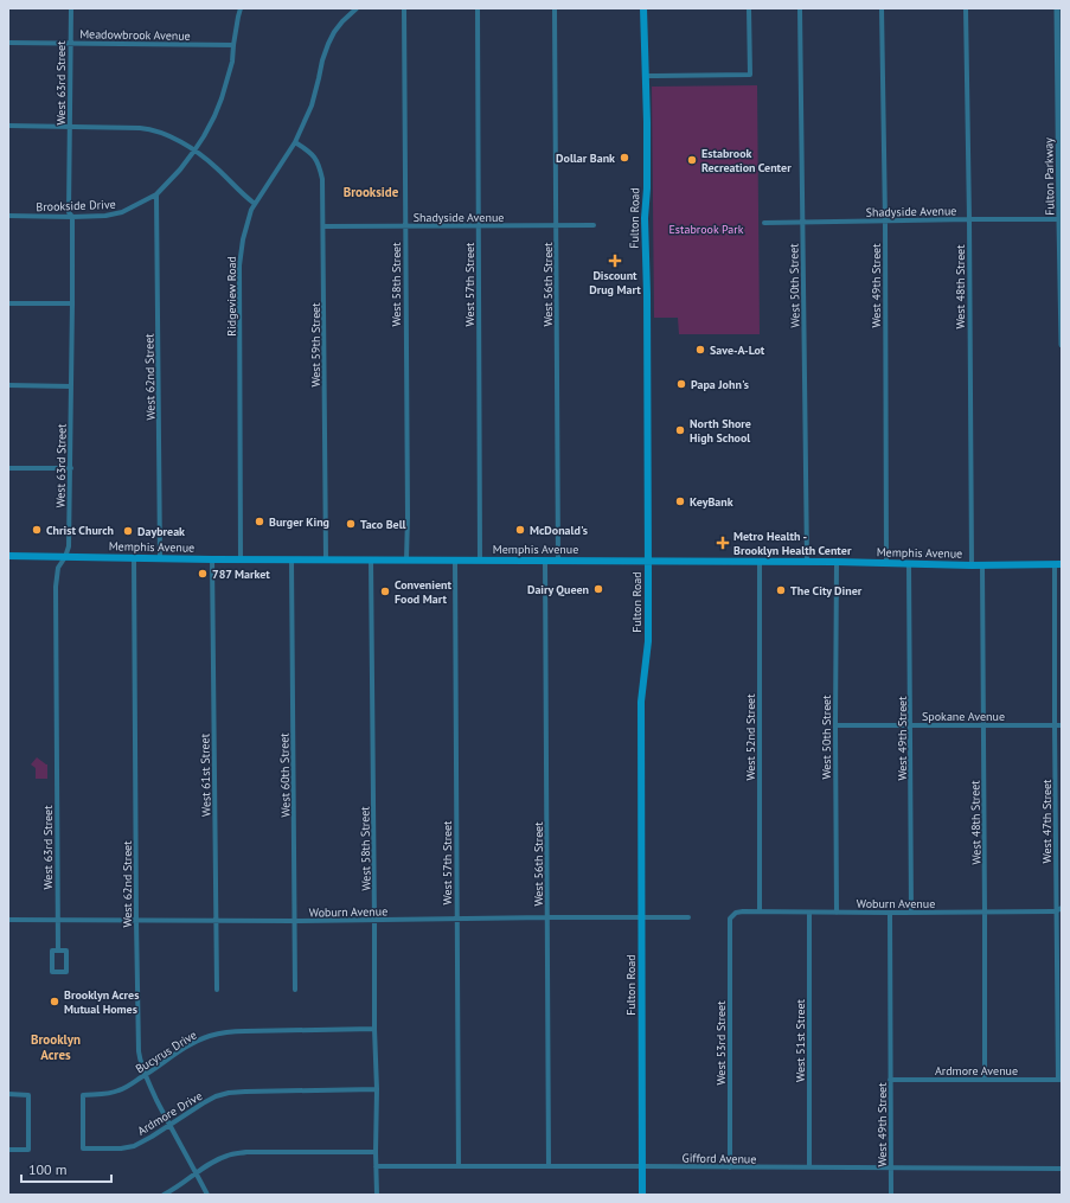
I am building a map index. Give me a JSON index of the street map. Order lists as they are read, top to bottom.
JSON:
{
  "streets": {
    "main road": ["Fulton Road", "Memphis Avenue"],
    "street": [
      "Meadowbrook Avenue",
      "West 63rd Street",
      "Fulton Parkway",
      "Brookside Drive",
      "Shadyside Avenue",
      "West 58th Street",
      "West 57th Street",
      "West 56th Street",
      "West 50th Street",
      "West 49th Street",
      "West 48th Street",
      "Ridgeview Road",
      "West 59th Street",
      "West 62nd Street",
      "Spokane Avenue",
      "West 52nd Street",
      "West 61st Street",
      "West 60th Street",
      "West 47th Street",
      "Woburn Avenue",
      "West 51st Street",
      "West 53rd Street",
      "Bucyrus Drive",
      "Ardmore Avenue",
      "Ardmore Drive",
      "Gifford Avenue"
    ]
  },
  "crossings": [
    ["Meadowbrook Avenue", "West 63rd Street"],
    ["Meadowbrook Avenue", "Brookside Drive"],
    ["West 63rd Street", "Brookside Drive"],
    ["West 63rd Street", "Memphis Avenue"],
    ["West 63rd Street", "Woburn Avenue"],
    ["Fulton Parkway", "Shadyside Avenue"],
    ["Brookside Drive", "West 62nd Street"],
    ["Shadyside Avenue", "West 58th Street"],
    ["Shadyside Avenue", "West 57th Street"],
    ["Shadyside Avenue", "West 56th Street"],
    ["Shadyside Avenue", "West 50th Street"],
    ["Shadyside Avenue", "West 49th Street"],
    ["Shadyside Avenue", "West 48th Street"],
    ["Shadyside Avenue", "West 59th Street"],
    ["Fulton Road", "Memphis Avenue"],
    ["Fulton Road", "Woburn Avenue"],
    ["Fulton Road", "Gifford Avenue"],
    ["West 58th Street", "Memphis Avenue"],
    ["West 58th Street", "Woburn Avenue"],
    ["West 58th Street", "Bucyrus Drive"],
    ["West 58th Street", "Ardmore Drive"],
    ["West 58th Street", "Gifford Avenue"],
    ["West 57th Street", "Memphis Avenue"],
    ["West 57th Street", "Woburn Avenue"],
    ["West 57th Street", "Gifford Avenue"],
    ["West 56th Street", "Memphis Avenue"],
    ["West 56th Street", "Woburn Avenue"],
    ["West 56th Street", "Gifford Avenue"],
    ["West 50th Street", "Memphis Avenue"],
    ["West 50th Street", "Spokane Avenue"],
    ["West 50th Street", "Woburn Avenue"],
    ["West 49th Street", "Memphis Avenue"],
    ["West 49th Street", "Spokane Avenue"],
    ["West 49th Street", "Woburn Avenue"],
    ["West 49th Street", "Ardmore Avenue"],
    ["West 49th Street", "Gifford Avenue"],
    ["West 48th Street", "Memphis Avenue"],
    ["West 48th Street", "Spokane Avenue"],
    ["West 48th Street", "Woburn Avenue"],
    ["West 48th Street", "Ardmore Avenue"],
    ["Ridgeview Road", "West 59th Street"],
    ["Ridgeview Road", "Memphis Avenue"],
    ["West 59th Street", "Memphis Avenue"],
    ["West 62nd Street", "Memphis Avenue"],
    ["West 62nd Street", "Woburn Avenue"],
    ["West 62nd Street", "Bucyrus Drive"],
    ["West 62nd Street", "Ardmore Drive"],
    ["Memphis Avenue", "West 52nd Street"],
    ["Memphis Avenue", "West 61st Street"],
    ["Memphis Avenue", "West 60th Street"],
    ["Memphis Avenue", "West 47th Street"],
    ["Spokane Avenue", "West 47th Street"],
    ["West 52nd Street", "Woburn Avenue"],
    ["West 61st Street", "Woburn Avenue"],
    ["West 60th Street", "Woburn Avenue"],
    ["West 47th Street", "Woburn Avenue"],
    ["West 47th Street", "Ardmore Avenue"],
    ["Woburn Avenue", "West 51st Street"],
    ["Woburn Avenue", "West 53rd Street"],
    ["West 51st Street", "Gifford Avenue"],
    ["West 53rd Street", "Gifford Avenue"],
    ["Bucyrus Drive", "Ardmore Drive"]
  ],
  "districts": ["Brookside", "Brooklyn Acres"],
  "parks": ["Estabrook Park"],
  "places": {
    "other": [
      "Dollar Bank",
      "Estabrook Recreation Center",
      "Save-A-Lot",
      "Papa John's",
      "North Shore High School",
      "KeyBank",
      "Burger King",
      "Taco Bell",
      "Christ Church",
      "McDonald's",
      "Daybreak",
      "787 Market",
      "Dairy Queen",
      "The City Diner",
      "Convenient Food Mart",
      "Brooklyn Acres Mutual Homes"
    ],
    "health": ["Discount Drug Mart", "Metro Health - Brooklyn Health Center"]
  },
  "scale_bar": "100 m"
}
